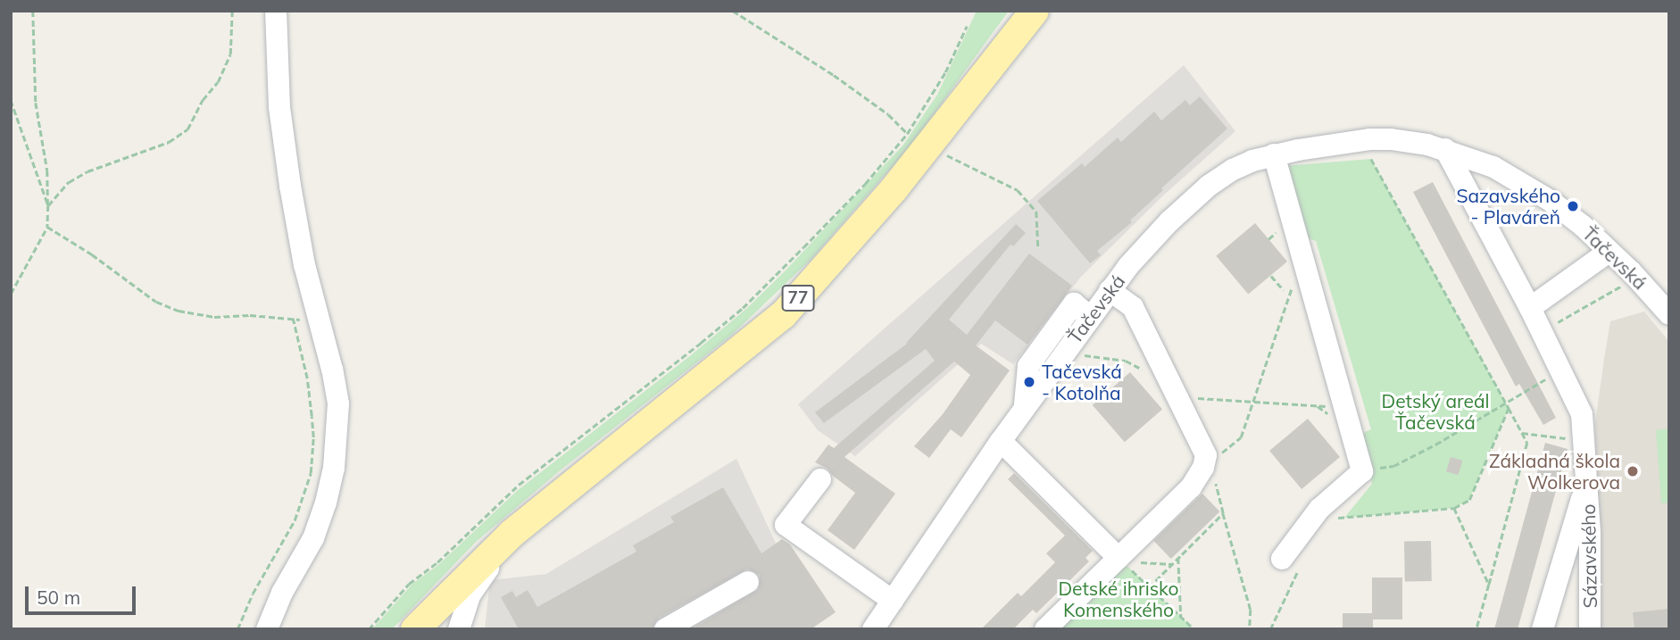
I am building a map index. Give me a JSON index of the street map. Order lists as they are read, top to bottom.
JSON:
{
  "streets": {
    "main road": ["77"],
    "street": ["Ťačevská", "Sázavského"]
  },
  "crossings": [
    ["Ťačevská", "Sázavského"]
  ],
  "parks": ["Detský areál Ťačevská", "Detské ihrisko Komenského"],
  "places": ["Sazavského - Plaváreň", "Tačevská - Kotolňa", "Základná škola Wolkerova"],
  "scale_bar": "50 m"
}
